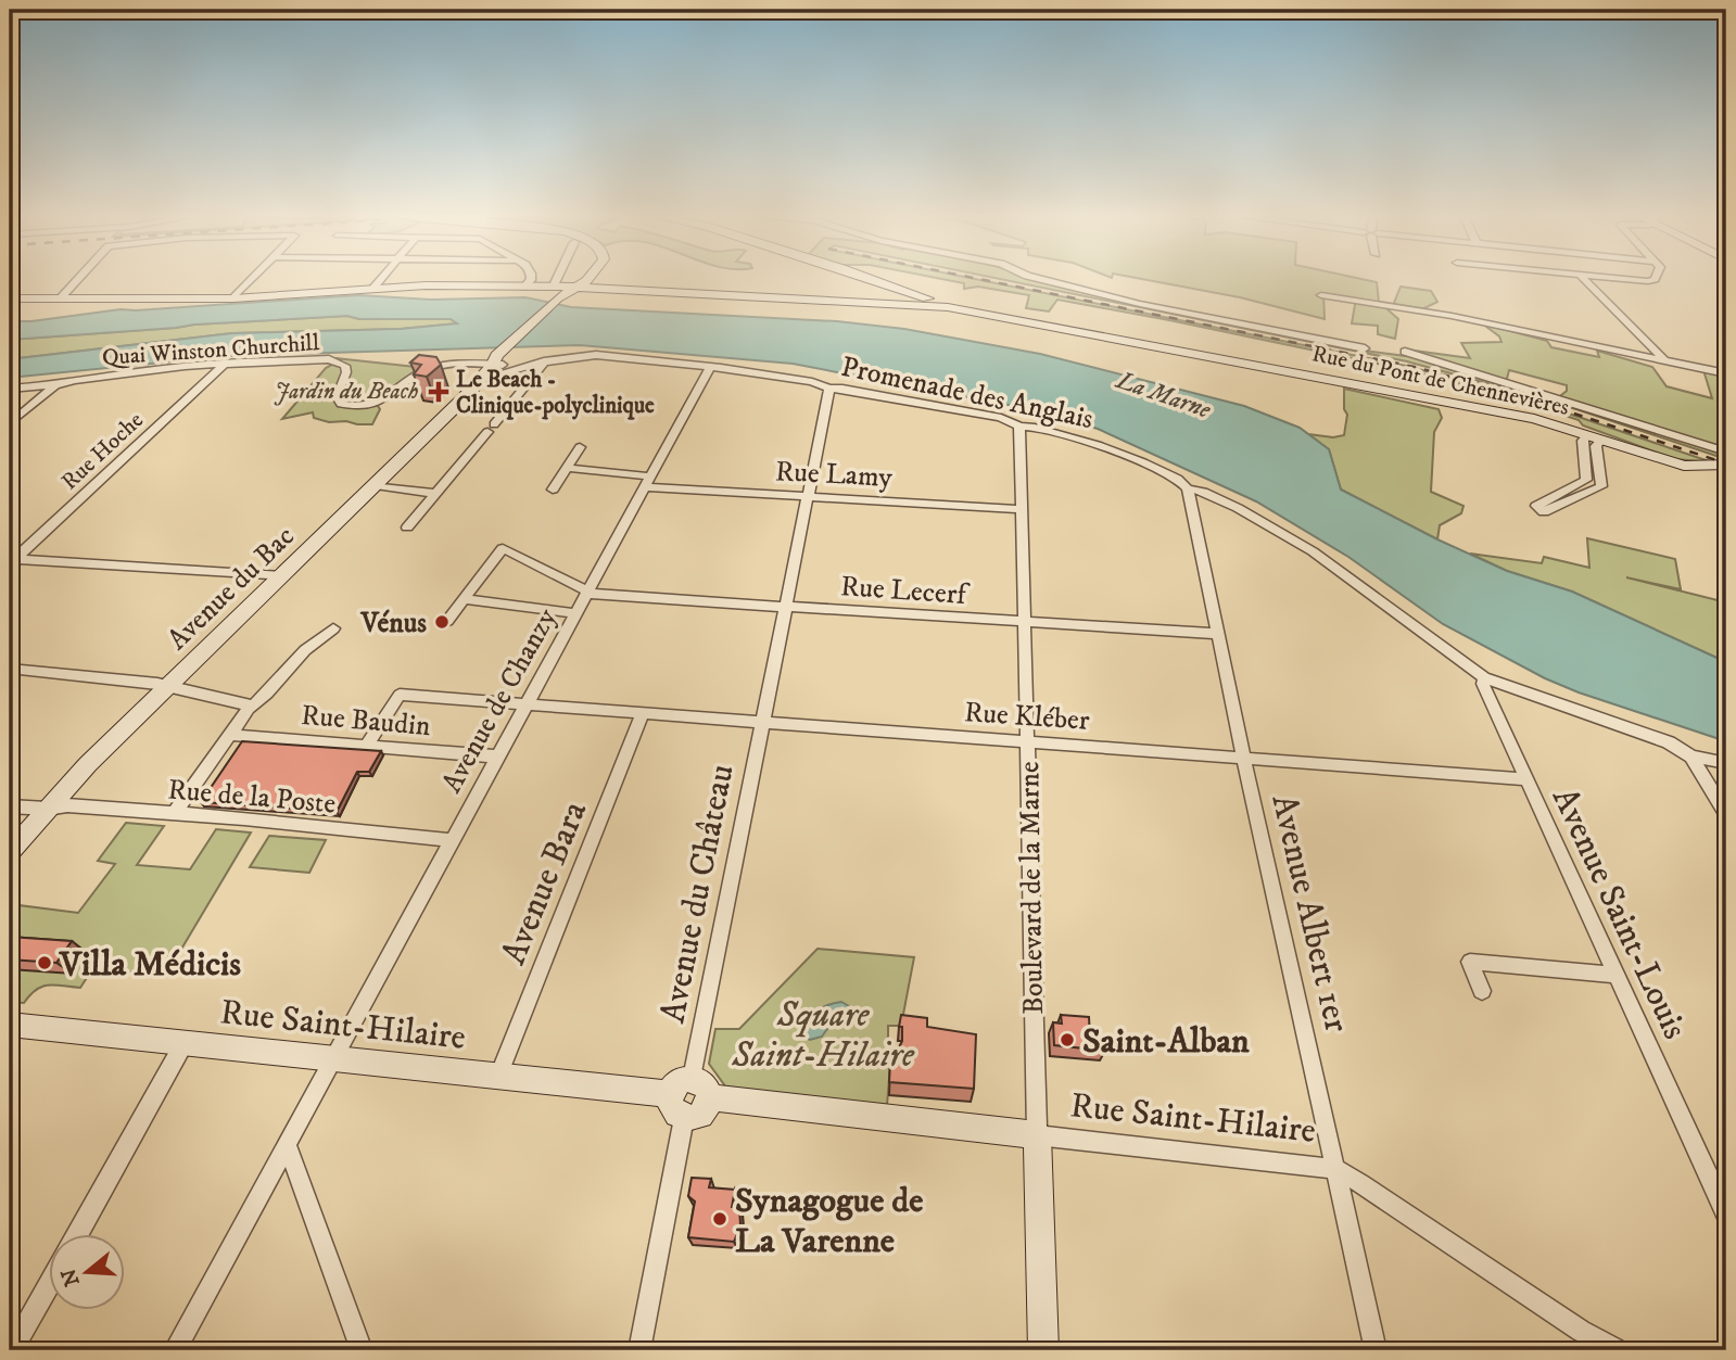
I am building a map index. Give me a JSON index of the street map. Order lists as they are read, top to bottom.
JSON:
{
  "streets": {
    "main road": [
      "Rue du Pont de Chennevières",
      "Avenue du Bac",
      "Boulevard de la Marne",
      "Rue Saint-Hilaire"
    ],
    "street": [
      "Quai Winston Churchill",
      "Promenade des Anglais",
      "Rue Hoche",
      "Rue Lamy",
      "Rue Lecerf",
      "Avenue de Chanzy",
      "Rue Kléber",
      "Rue Baudin",
      "Rue de la Poste",
      "Avenue Bara",
      "Avenue du Château",
      "Avenue Albert 1er",
      "Avenue Saint-Louis"
    ]
  },
  "crossings": [
    ["Quai Winston Churchill", "Promenade des Anglais"],
    ["Quai Winston Churchill", "Rue Hoche"],
    ["Quai Winston Churchill", "Avenue du Bac"],
    ["Promenade des Anglais", "Avenue du Bac"],
    ["Promenade des Anglais", "Avenue de Chanzy"],
    ["Promenade des Anglais", "Boulevard de la Marne"],
    ["Promenade des Anglais", "Avenue Albert 1er"],
    ["Promenade des Anglais", "Avenue Saint-Louis"],
    ["Rue Lamy", "Avenue de Chanzy"],
    ["Rue Lamy", "Boulevard de la Marne"],
    ["Avenue du Bac", "Rue de la Poste"],
    ["Rue Lecerf", "Avenue de Chanzy"],
    ["Rue Lecerf", "Boulevard de la Marne"],
    ["Rue Lecerf", "Avenue du Château"],
    ["Rue Lecerf", "Avenue Albert 1er"],
    ["Avenue de Chanzy", "Rue Kléber"],
    ["Avenue de Chanzy", "Rue Baudin"],
    ["Avenue de Chanzy", "Rue de la Poste"],
    ["Avenue de Chanzy", "Rue Saint-Hilaire"],
    ["Rue Kléber", "Rue Baudin"],
    ["Rue Kléber", "Avenue Bara"],
    ["Rue Kléber", "Boulevard de la Marne"],
    ["Rue Kléber", "Avenue du Château"],
    ["Rue Kléber", "Avenue Albert 1er"],
    ["Rue Kléber", "Avenue Saint-Louis"],
    ["Avenue Bara", "Rue Saint-Hilaire"],
    ["Boulevard de la Marne", "Rue Saint-Hilaire"],
    ["Avenue du Château", "Rue Saint-Hilaire"],
    ["Avenue Albert 1er", "Rue Saint-Hilaire"]
  ],
  "water": ["La Marne"],
  "parks": ["Jardin du Beach", "Square Saint-Hilaire"],
  "places": {
    "health": ["Le Beach - Clinique-polyclinique"],
    "other": [
      "Vénus",
      "Villa Médicis",
      "Saint-Alban",
      "Synagogue de La Varenne"
    ]
  },
  "north": "left"
}
